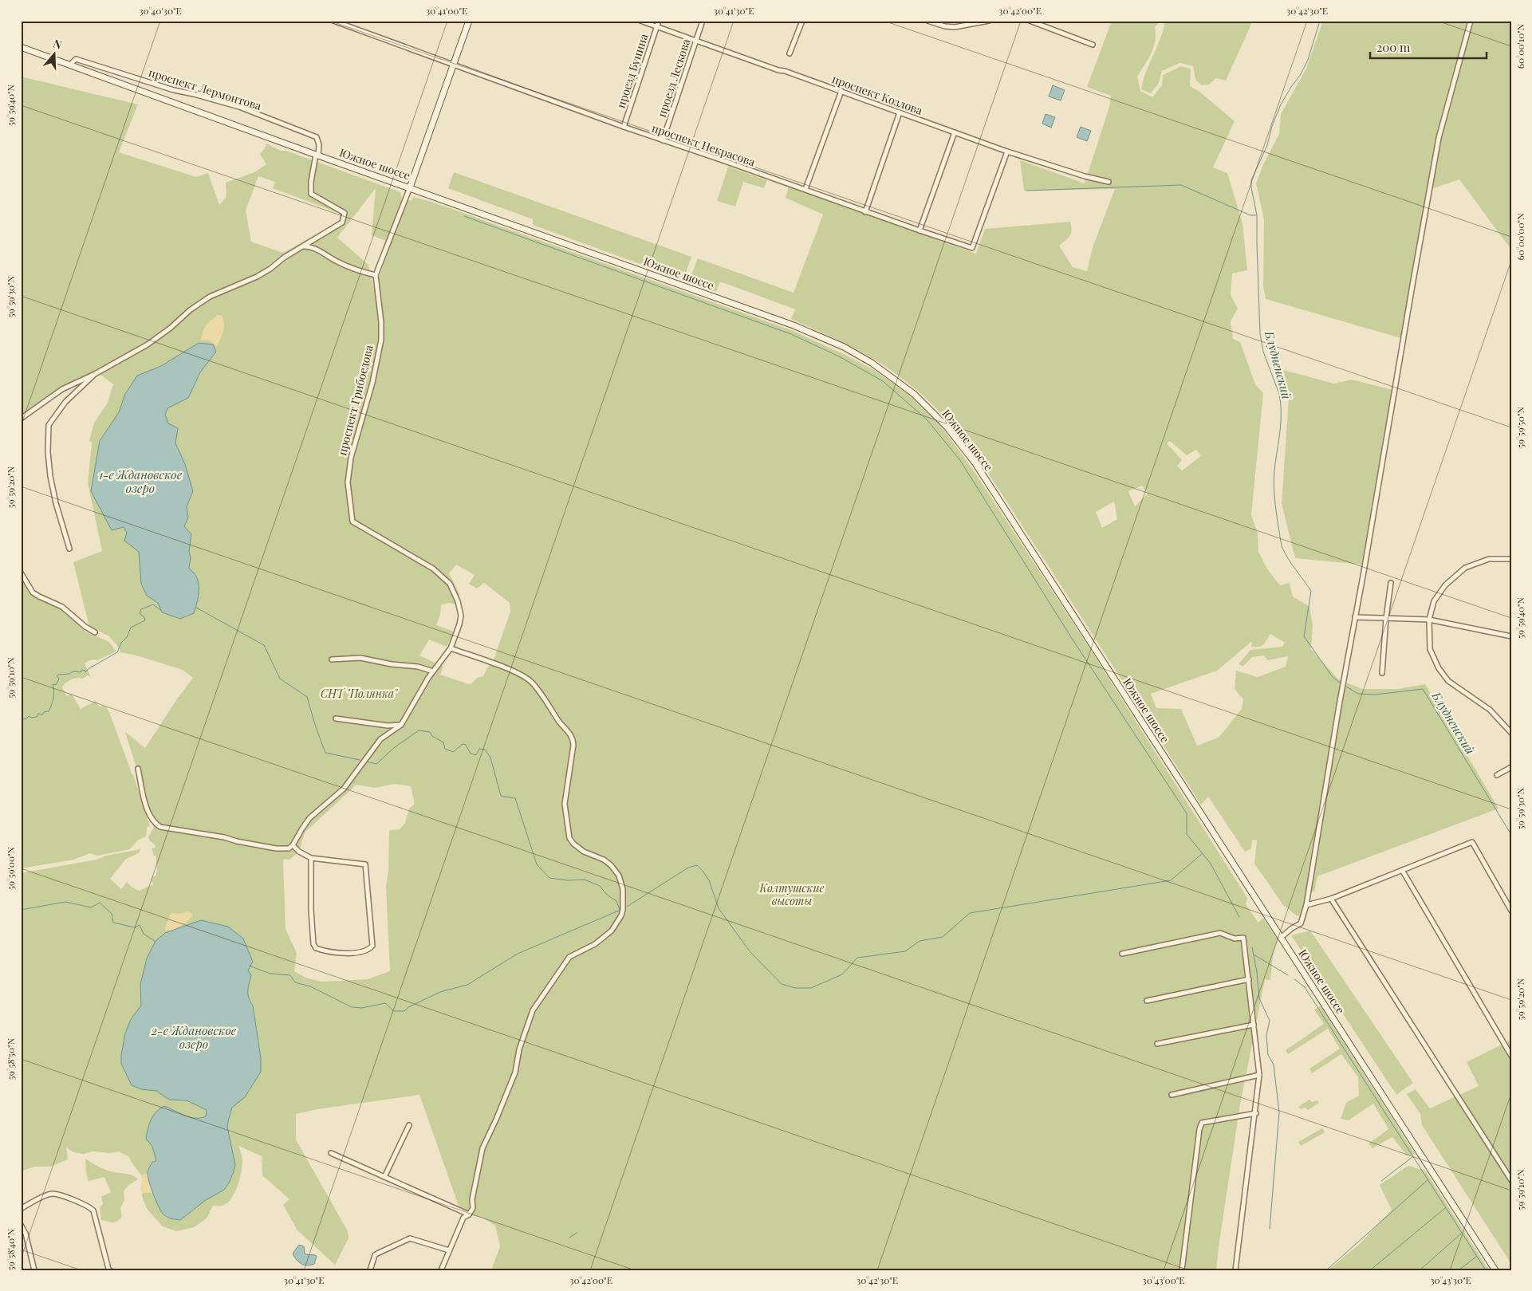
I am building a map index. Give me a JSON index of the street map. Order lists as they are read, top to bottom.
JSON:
{
  "streets": {
    "street": [
      "проезд Бунина",
      "проезд Лескова",
      "проспект Лермонтова",
      "проспект Козлова",
      "проспект Некрасова",
      "Южное шоссе",
      "проспект Грибоедова"
    ]
  },
  "crossings": [
    ["проезд Бунина", "проспект Козлова"],
    ["проезд Бунина", "проспект Некрасова"],
    ["проезд Лескова", "проспект Козлова"],
    ["проезд Лескова", "проспект Некрасова"],
    ["проспект Лермонтова", "Южное шоссе"],
    ["проспект Козлова", "проспект Некрасова"],
    ["проспект Некрасова", "проспект Грибоедова"],
    ["Южное шоссе", "проспект Грибоедова"]
  ],
  "water": ["Блудненский", "1-е Ждановское озеро", "2-е Ждановское озеро"],
  "parks": ["СНТ \"Полянка\"", "Колтушские высоты"],
  "scale_bar": "200 m",
  "north": "top",
  "coordinates": [
    "30°40'30\"E",
    "30°41'00\"E",
    "30°41'30\"E",
    "30°42'00\"E",
    "30°42'30\"E",
    "60°00'10\"N",
    "59°59'40\"N",
    "60°00'00\"N",
    "59°59'30\"N",
    "59°59'50\"N",
    "59°59'20\"N",
    "59°59'10\"N",
    "59°59'00\"N",
    "59°58'50\"N",
    "59°58'40\"N",
    "30°43'00\"E",
    "30°43'30\"E"
  ]
}
